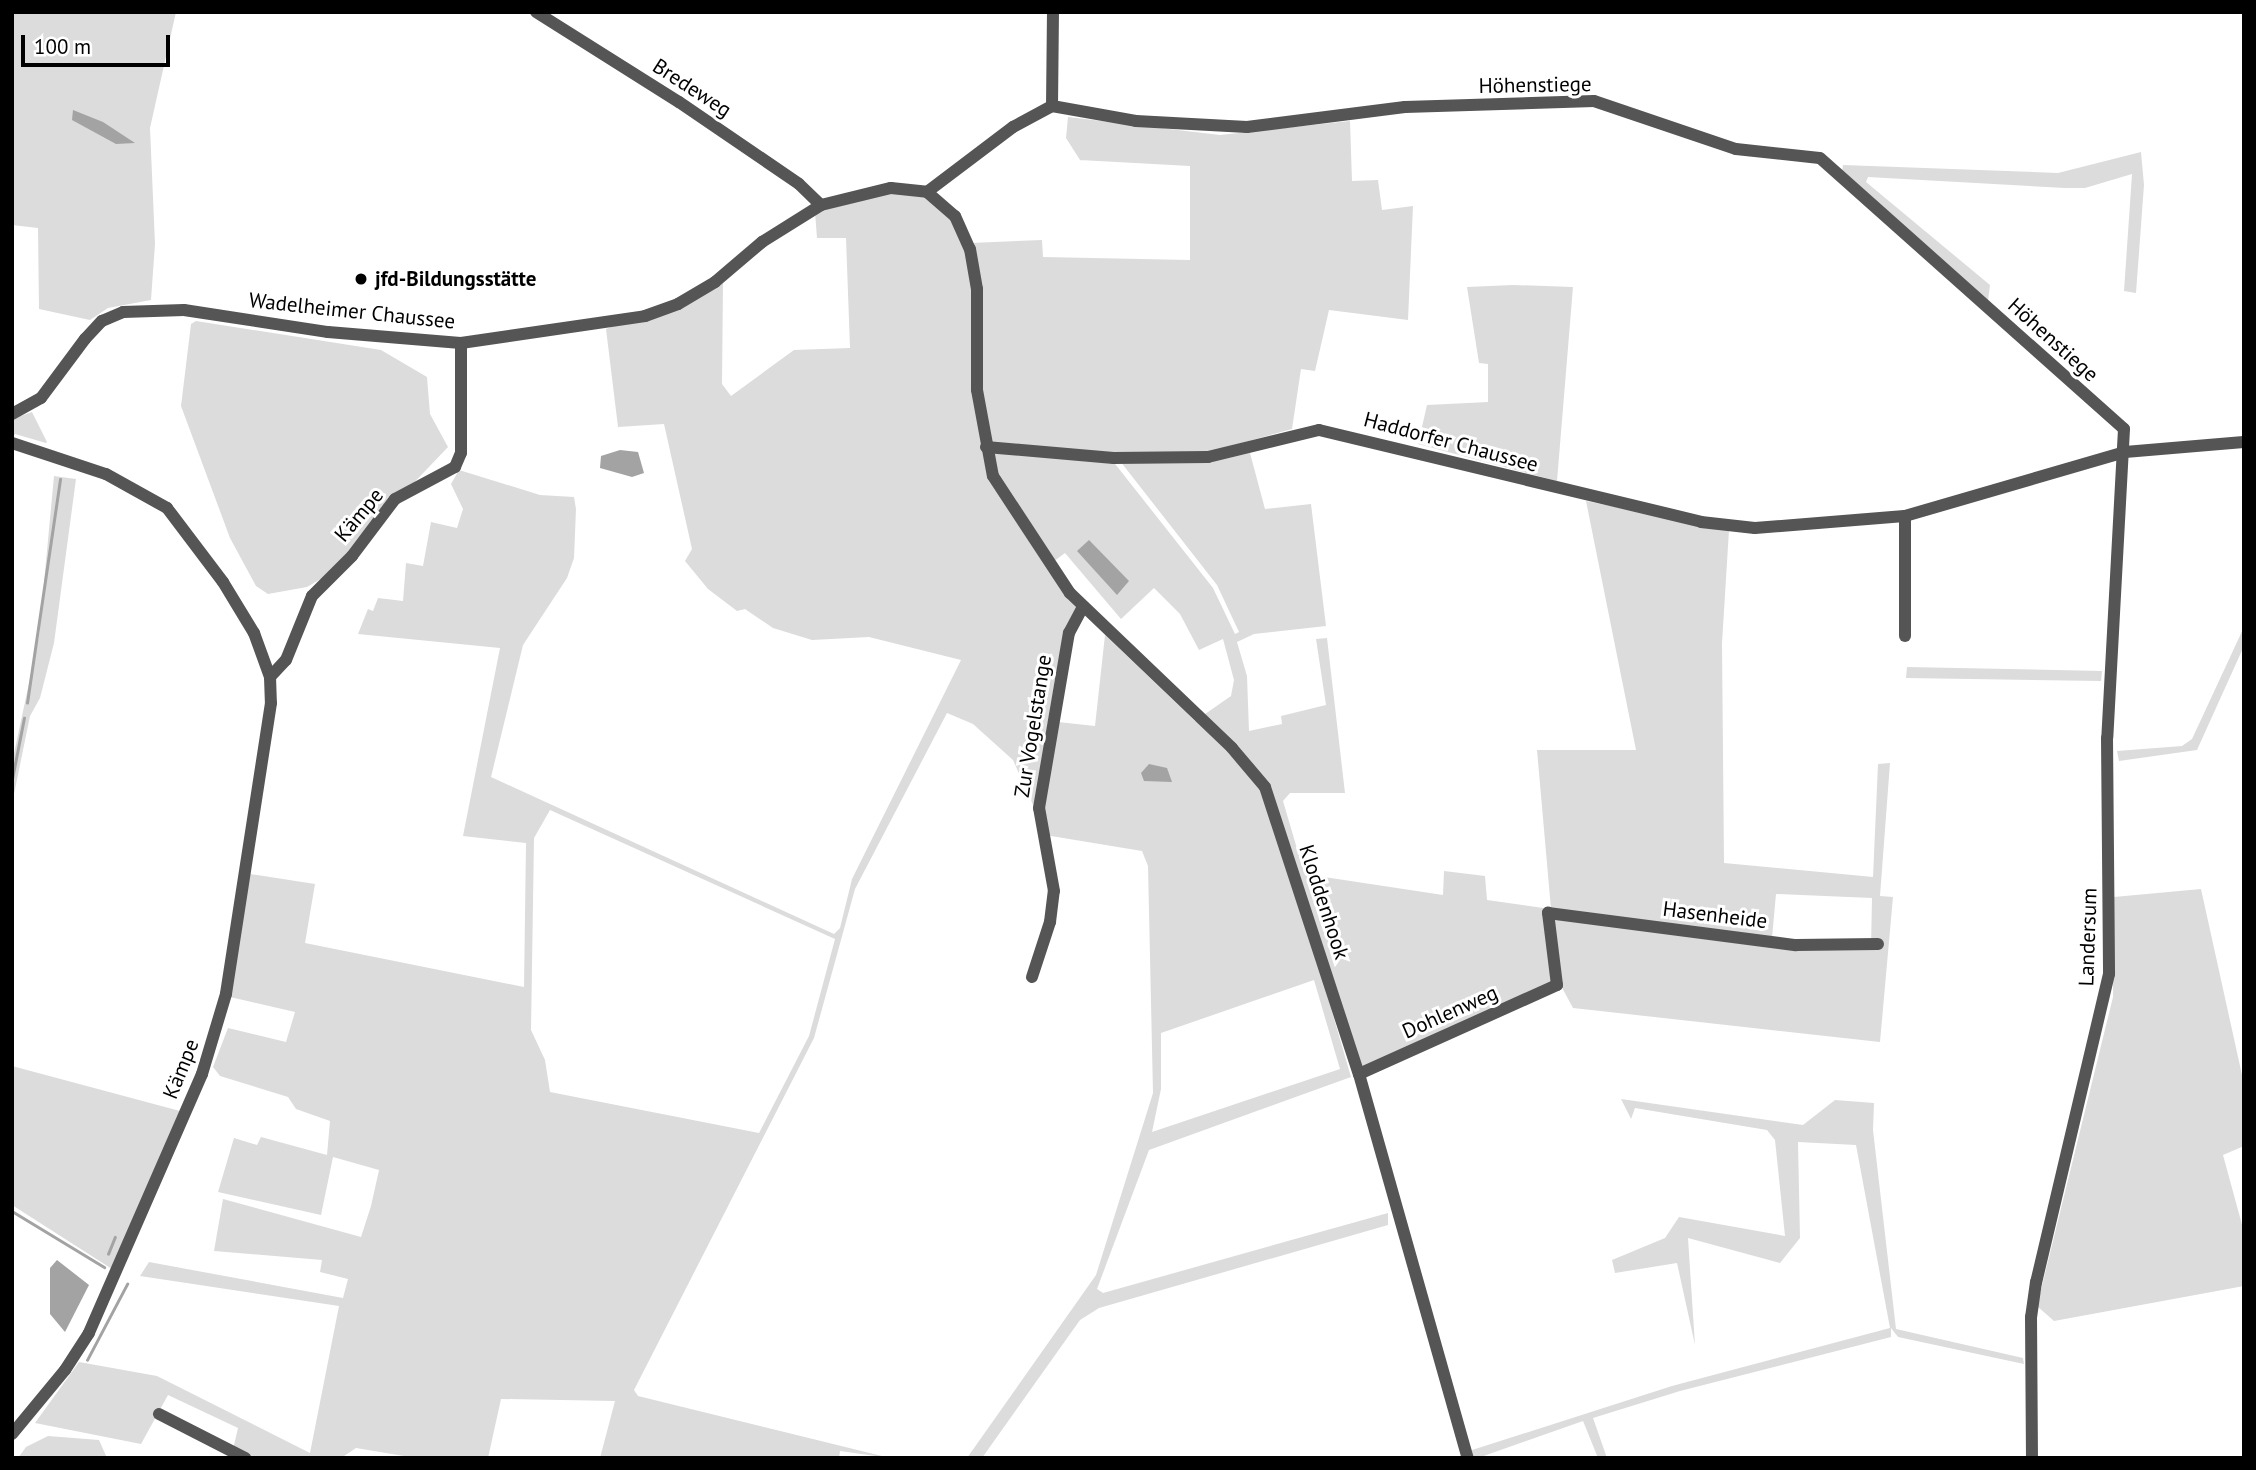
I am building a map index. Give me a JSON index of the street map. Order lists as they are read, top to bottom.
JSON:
{
  "streets": {
    "street": [
      "Höhenstiege",
      "Bredeweg",
      "Wadelheimer Chaussee",
      "Haddorfer Chaussee",
      "Kämpe",
      "Zur Vogelstange",
      "Kloddenhook",
      "Hasenheide",
      "Landersum",
      "Dohlenweg"
    ]
  },
  "crossings": [
    ["Höhenstiege", "Landersum"],
    ["Bredeweg", "Wadelheimer Chaussee"],
    ["Wadelheimer Chaussee", "Kämpe"],
    ["Haddorfer Chaussee", "Kloddenhook"],
    ["Zur Vogelstange", "Kloddenhook"],
    ["Kloddenhook", "Dohlenweg"],
    ["Hasenheide", "Dohlenweg"]
  ],
  "places": ["jfd-Bildungsstätte"],
  "scale_bar": "100 m"
}
